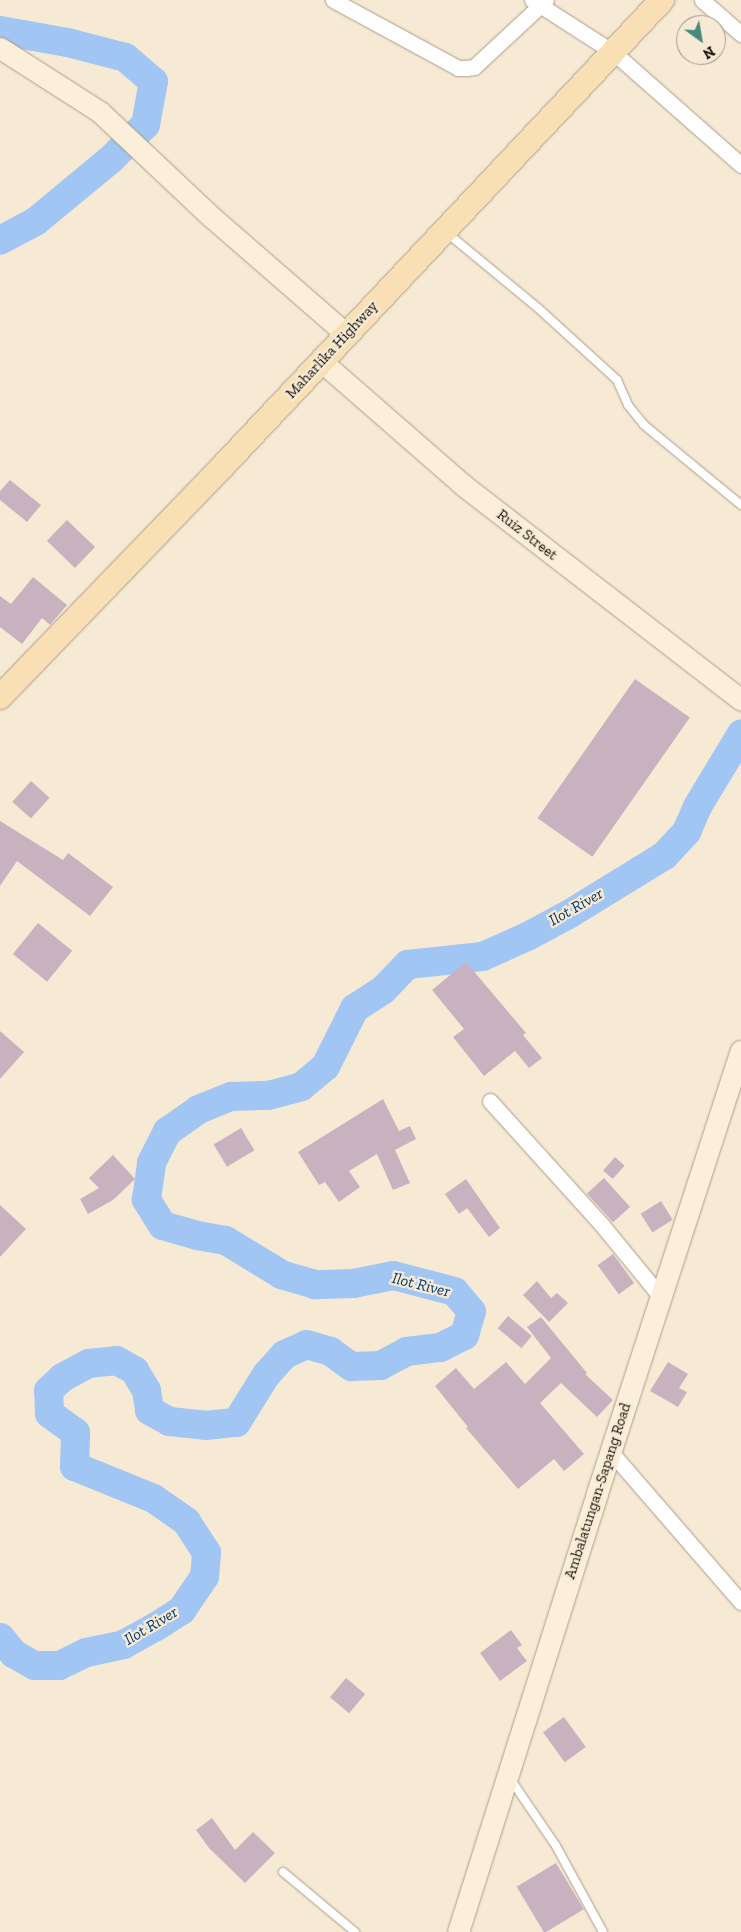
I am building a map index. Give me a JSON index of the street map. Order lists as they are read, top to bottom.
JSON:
{
  "streets": {
    "main road": ["Maharlika Highway"],
    "street": ["Ruiz Street", "Ambalatungan-Sapang Road"]
  },
  "crossings": [
    ["Maharlika Highway", "Ruiz Street"]
  ],
  "water": ["Ilot River"],
  "north": "bottom right"
}
